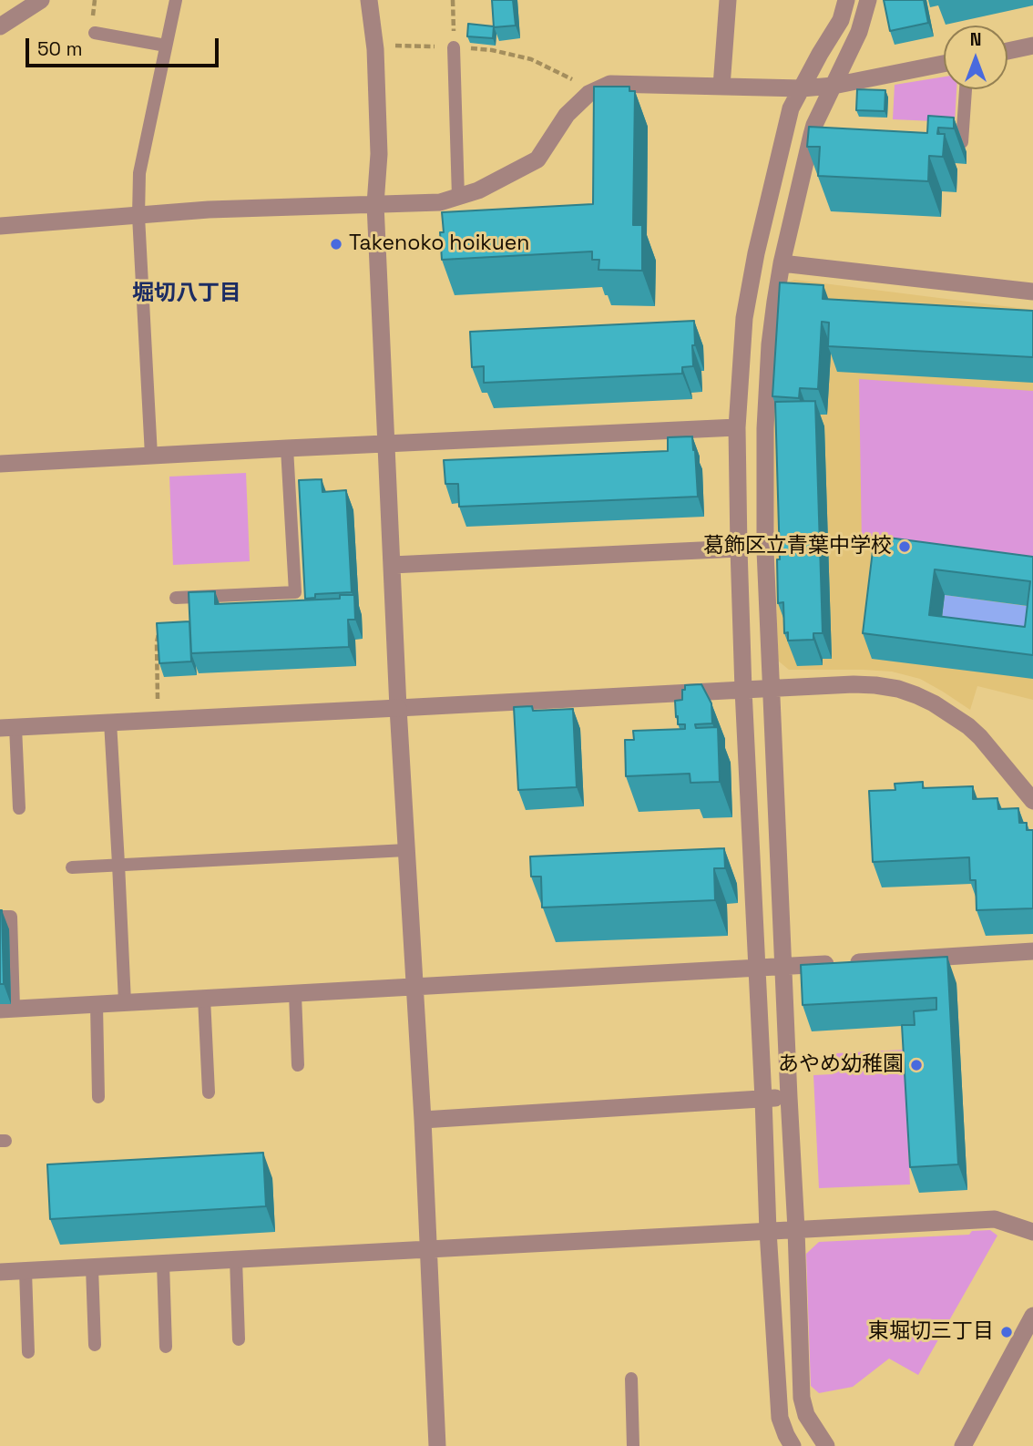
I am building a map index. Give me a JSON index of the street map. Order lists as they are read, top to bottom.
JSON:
{
  "districts": ["堀切八丁目"],
  "places": [
    "Takenoko hoikuen",
    "葛飾区立青葉中学校",
    "あやめ幼稚園",
    "東堀切三丁目"
  ],
  "scale_bar": "50 m",
  "north": "top"
}
